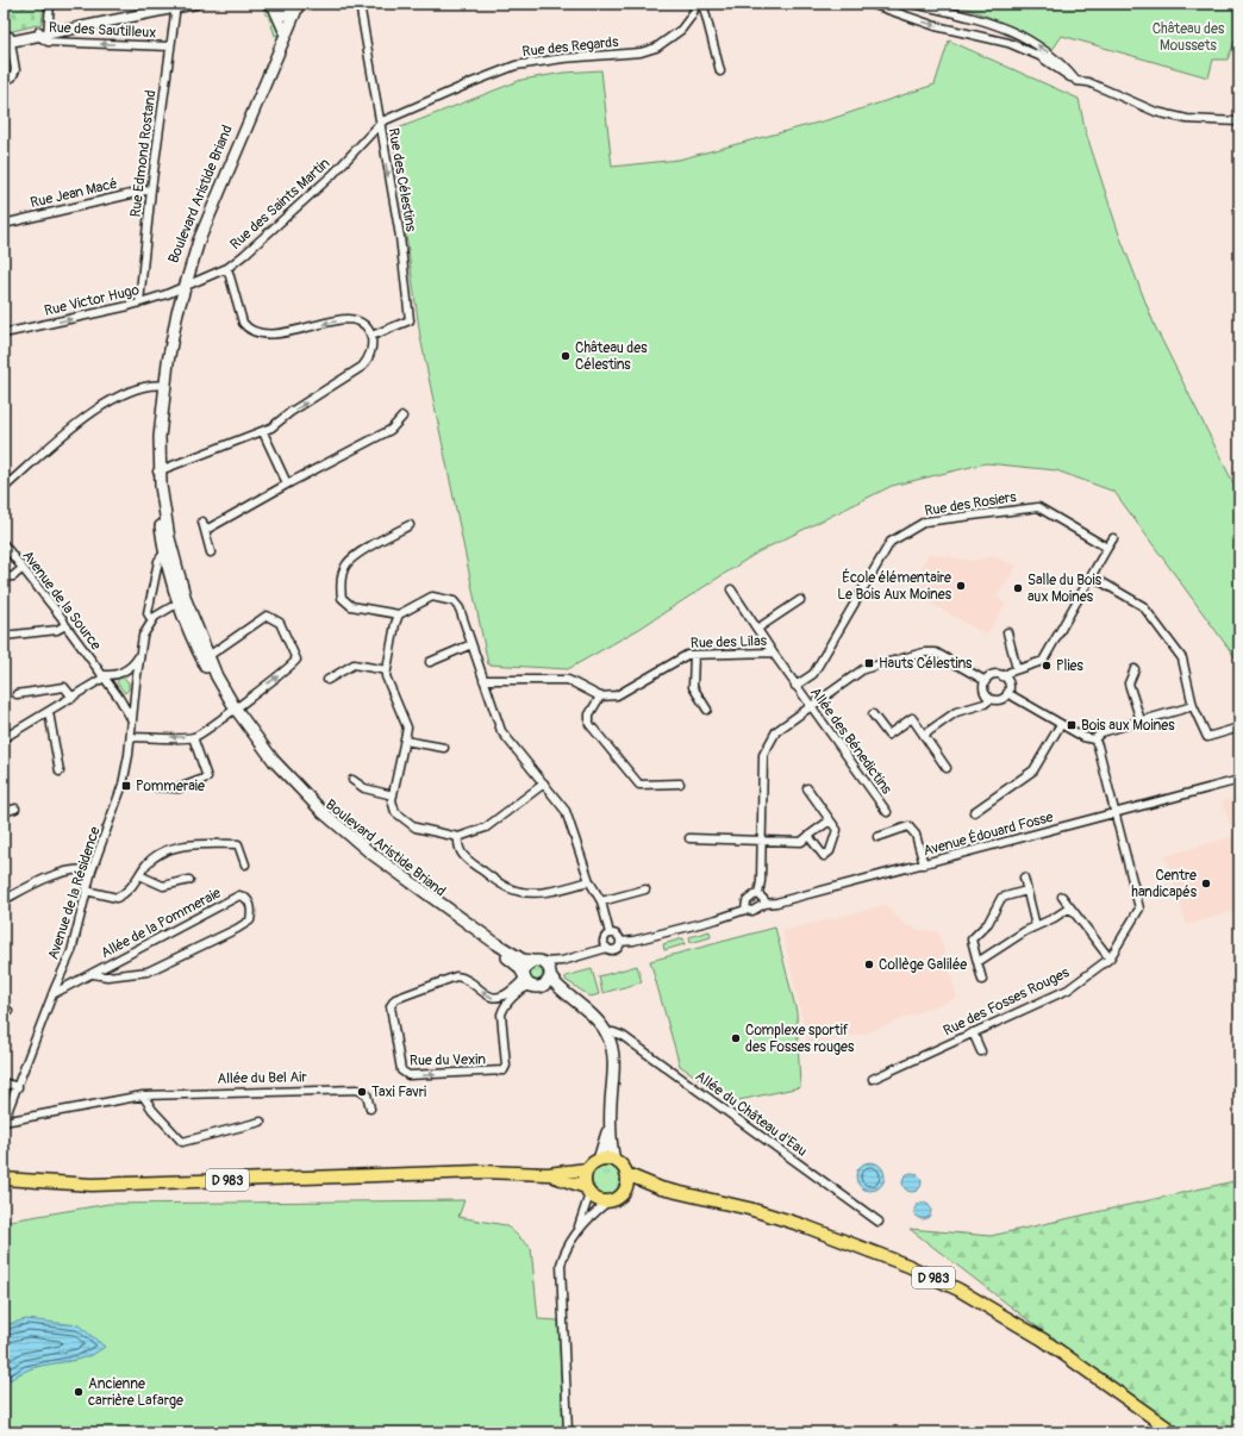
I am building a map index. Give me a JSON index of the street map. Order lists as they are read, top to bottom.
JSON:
{
  "streets": {
    "main road": ["Boulevard Aristide Briand", "D 983"],
    "street": [
      "Rue des Sautilleux",
      "Rue des Regards",
      "Rue Edmond Rostand",
      "Rue des Célestins",
      "Rue Jean Macé",
      "Rue des Saints Martin",
      "Rue Victor Hugo",
      "Rue des Rosiers",
      "Avenue de la Source",
      "Rue des Lilas",
      "Allée des Bénedictins",
      "Avenue Édouard Fosse",
      "Avenue de la Résidence",
      "Allée de la Pommeraie",
      "Rue des Fosses Rouges",
      "Rue du Vexin",
      "Allée du Bel Air",
      "Allée du Château d'Eau"
    ]
  },
  "crossings": [
    ["Rue des Sautilleux", "Rue Edmond Rostand"],
    ["Rue des Regards", "Rue des Célestins"],
    ["Rue des Regards", "Rue des Saints Martin"],
    ["Rue Edmond Rostand", "Rue Jean Macé"],
    ["Rue Edmond Rostand", "Rue Victor Hugo"],
    ["Rue des Célestins", "Rue des Saints Martin"],
    ["Boulevard Aristide Briand", "Rue des Saints Martin"],
    ["Boulevard Aristide Briand", "Rue Victor Hugo"],
    ["Boulevard Aristide Briand", "Avenue de la Résidence"],
    ["Boulevard Aristide Briand", "Rue du Vexin"],
    ["Boulevard Aristide Briand", "Allée du Château d'Eau"],
    ["Boulevard Aristide Briand", "D 983"],
    ["Rue des Saints Martin", "Rue Victor Hugo"],
    ["Rue des Rosiers", "Rue des Lilas"],
    ["Rue des Rosiers", "Allée des Bénedictins"],
    ["Avenue de la Source", "Avenue de la Résidence"],
    ["Rue des Lilas", "Allée des Bénedictins"],
    ["Avenue Édouard Fosse", "Rue des Fosses Rouges"],
    ["Avenue de la Résidence", "Allée de la Pommeraie"],
    ["Avenue de la Résidence", "Allée du Bel Air"]
  ],
  "one_way": ["Rue des Célestins", "Rue Victor Hugo"],
  "parks": ["Château des Moussets"],
  "places": {
    "other": [
      "Château des Célestins",
      "École élémentaire Le Bois Aux Moines",
      "Salle du Bois aux Moines",
      "Plies",
      "Centre handicapés",
      "Collège Galilée",
      "Complexe sportif des Fosses rouges",
      "Taxi Favri",
      "Ancienne carrière Lafarge"
    ],
    "transit": ["Hauts Célestins", "Bois aux Moines", "Pommeraie"]
  }
}
